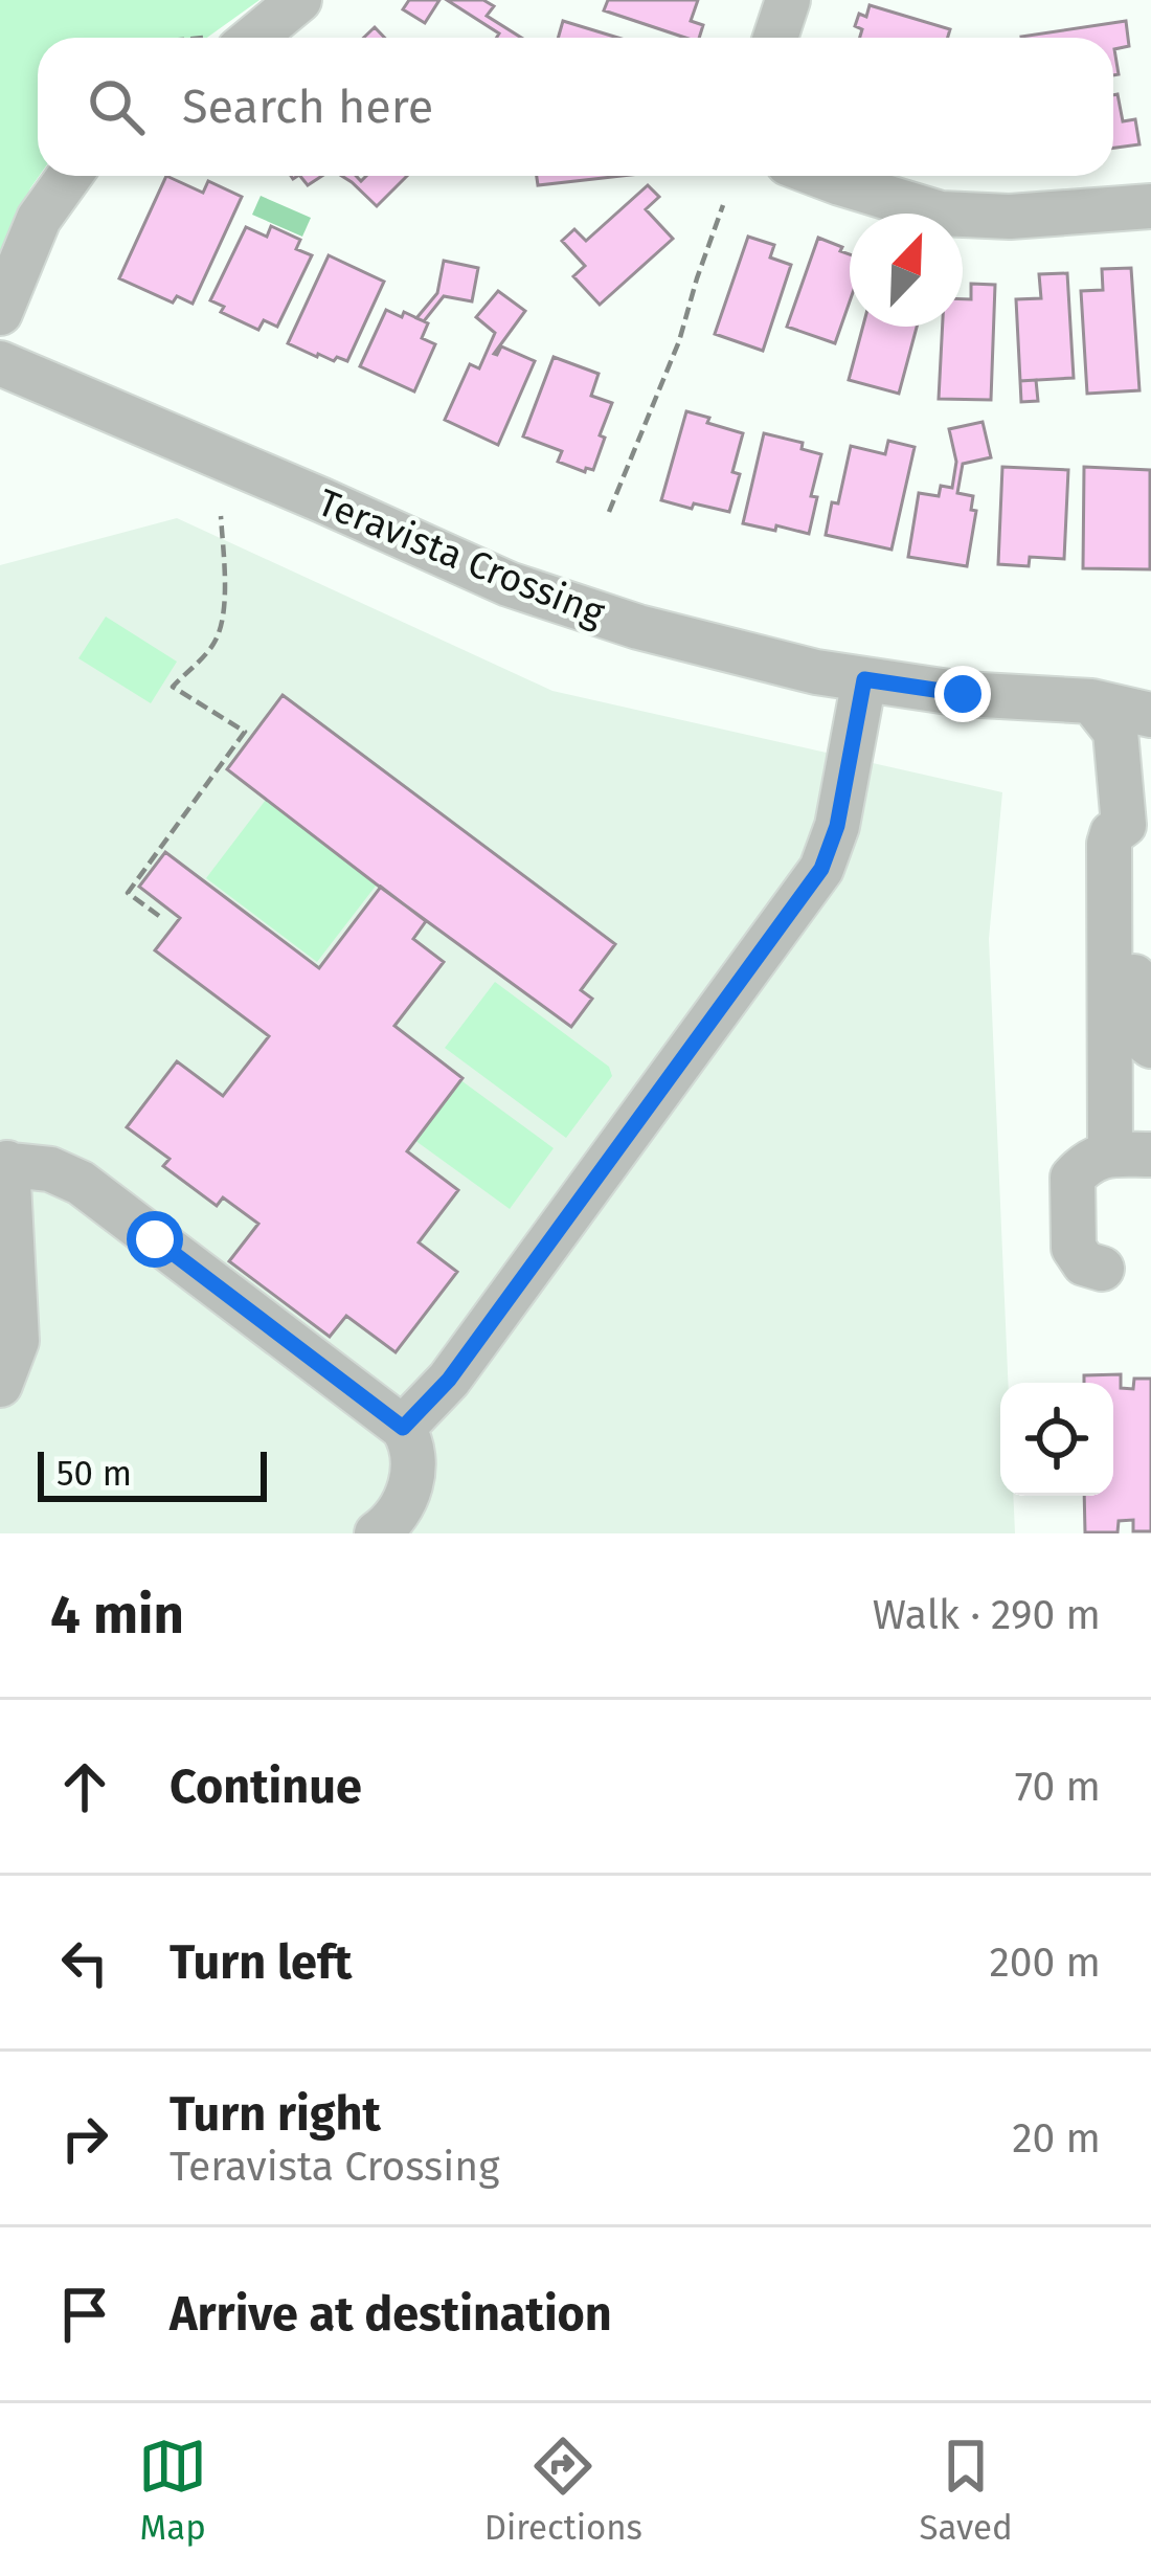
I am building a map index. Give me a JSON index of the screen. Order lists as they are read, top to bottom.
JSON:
{
  "streets": {
    "street": ["Teravista Crossing"]
  },
  "scale_bar": "50 m",
  "north": "top right",
  "page": {
    "search": "Search here",
    "scale": "50 m",
    "heading": ["4 min", "Walk · 290 m"],
    "list": [
      ["Continue", "70 m"],
      ["Turn left", "200 m"],
      ["Turn right", "Teravista Crossing", "20 m"],
      "Arrive at destination"
    ],
    "nav": ["Map", "Directions", "Saved"]
  }
}
